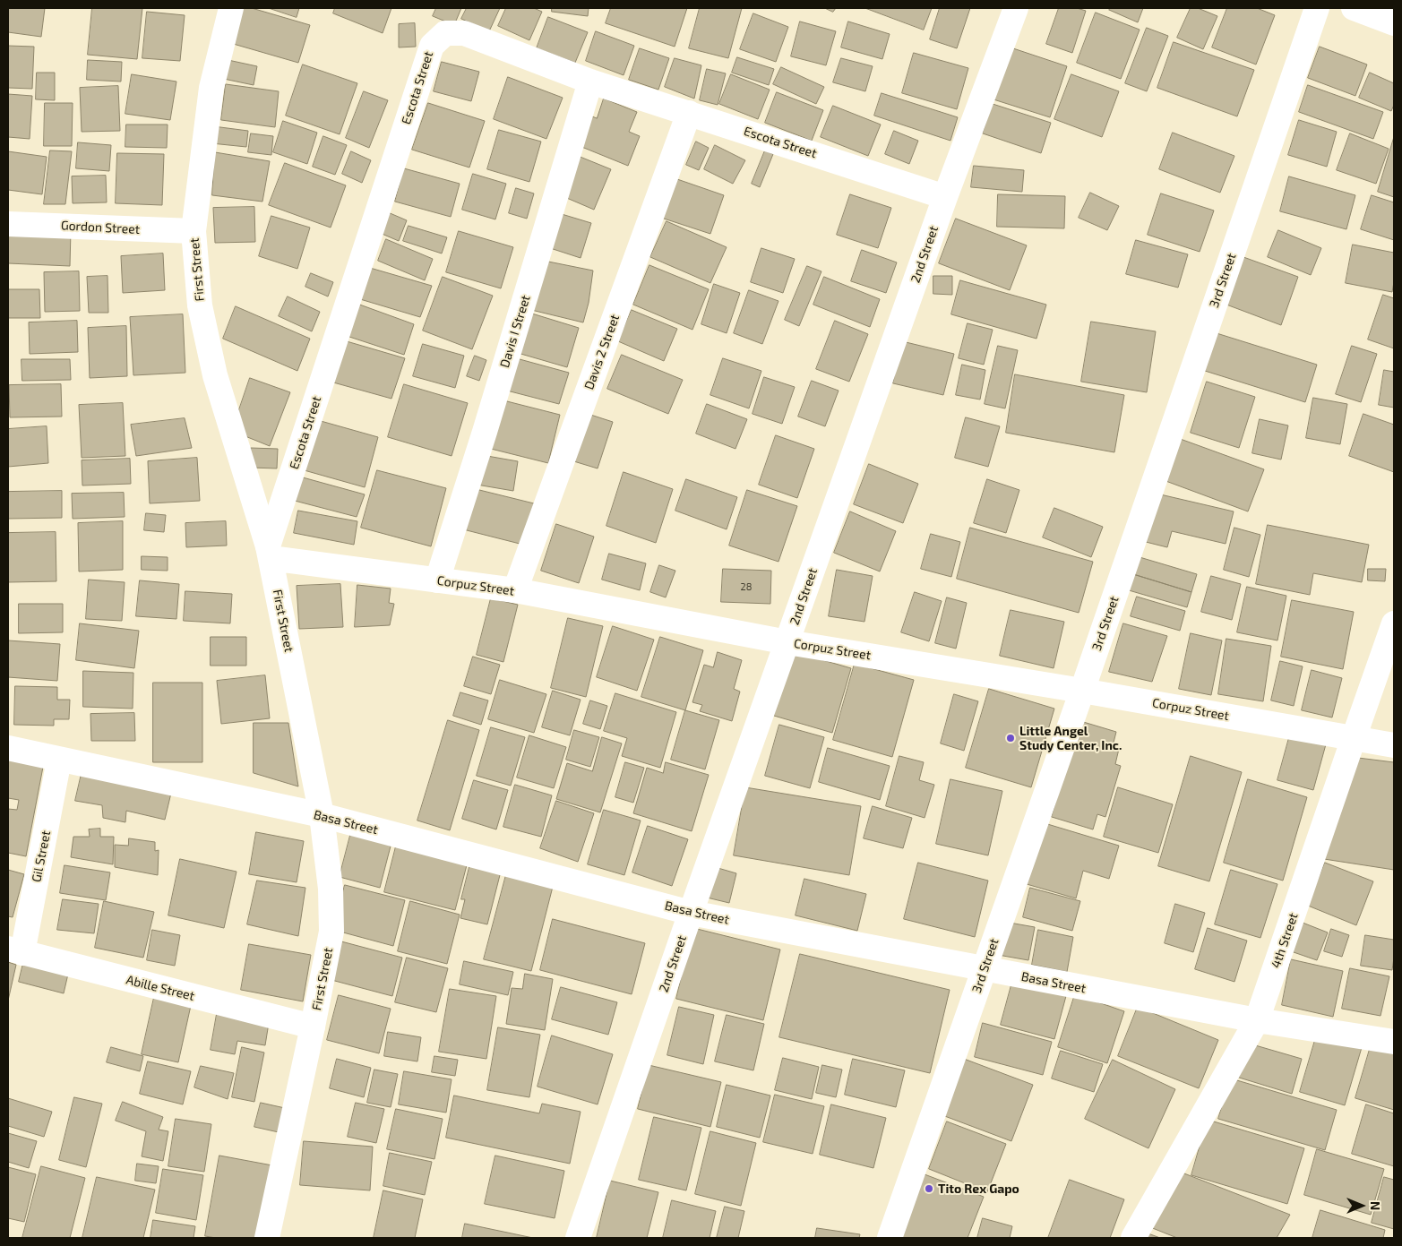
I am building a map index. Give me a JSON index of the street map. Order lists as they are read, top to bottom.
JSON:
{
  "streets": {
    "street": [
      "Escota Street",
      "Gordon Street",
      "2nd Street",
      "First Street",
      "3rd Street",
      "Davis I Street",
      "Davis 2 Street",
      "Corpuz Street",
      "Basa Street",
      "Gil Street",
      "4th Street",
      "Abille Street"
    ]
  },
  "crossings": [
    ["Escota Street", "2nd Street"],
    ["Escota Street", "First Street"],
    ["Escota Street", "Davis I Street"],
    ["Escota Street", "Davis 2 Street"],
    ["Escota Street", "Corpuz Street"],
    ["Gordon Street", "First Street"],
    ["2nd Street", "Corpuz Street"],
    ["2nd Street", "Basa Street"],
    ["First Street", "Corpuz Street"],
    ["First Street", "Basa Street"],
    ["First Street", "Abille Street"],
    ["3rd Street", "Corpuz Street"],
    ["3rd Street", "Basa Street"],
    ["Davis I Street", "Corpuz Street"],
    ["Davis 2 Street", "Corpuz Street"],
    ["Corpuz Street", "4th Street"],
    ["Basa Street", "Gil Street"],
    ["Basa Street", "4th Street"],
    ["Gil Street", "Abille Street"]
  ],
  "places": ["Little Angel Study Center, Inc.", "Tito Rex Gapo"],
  "house_numbers": ["28"],
  "north": "right"
}
